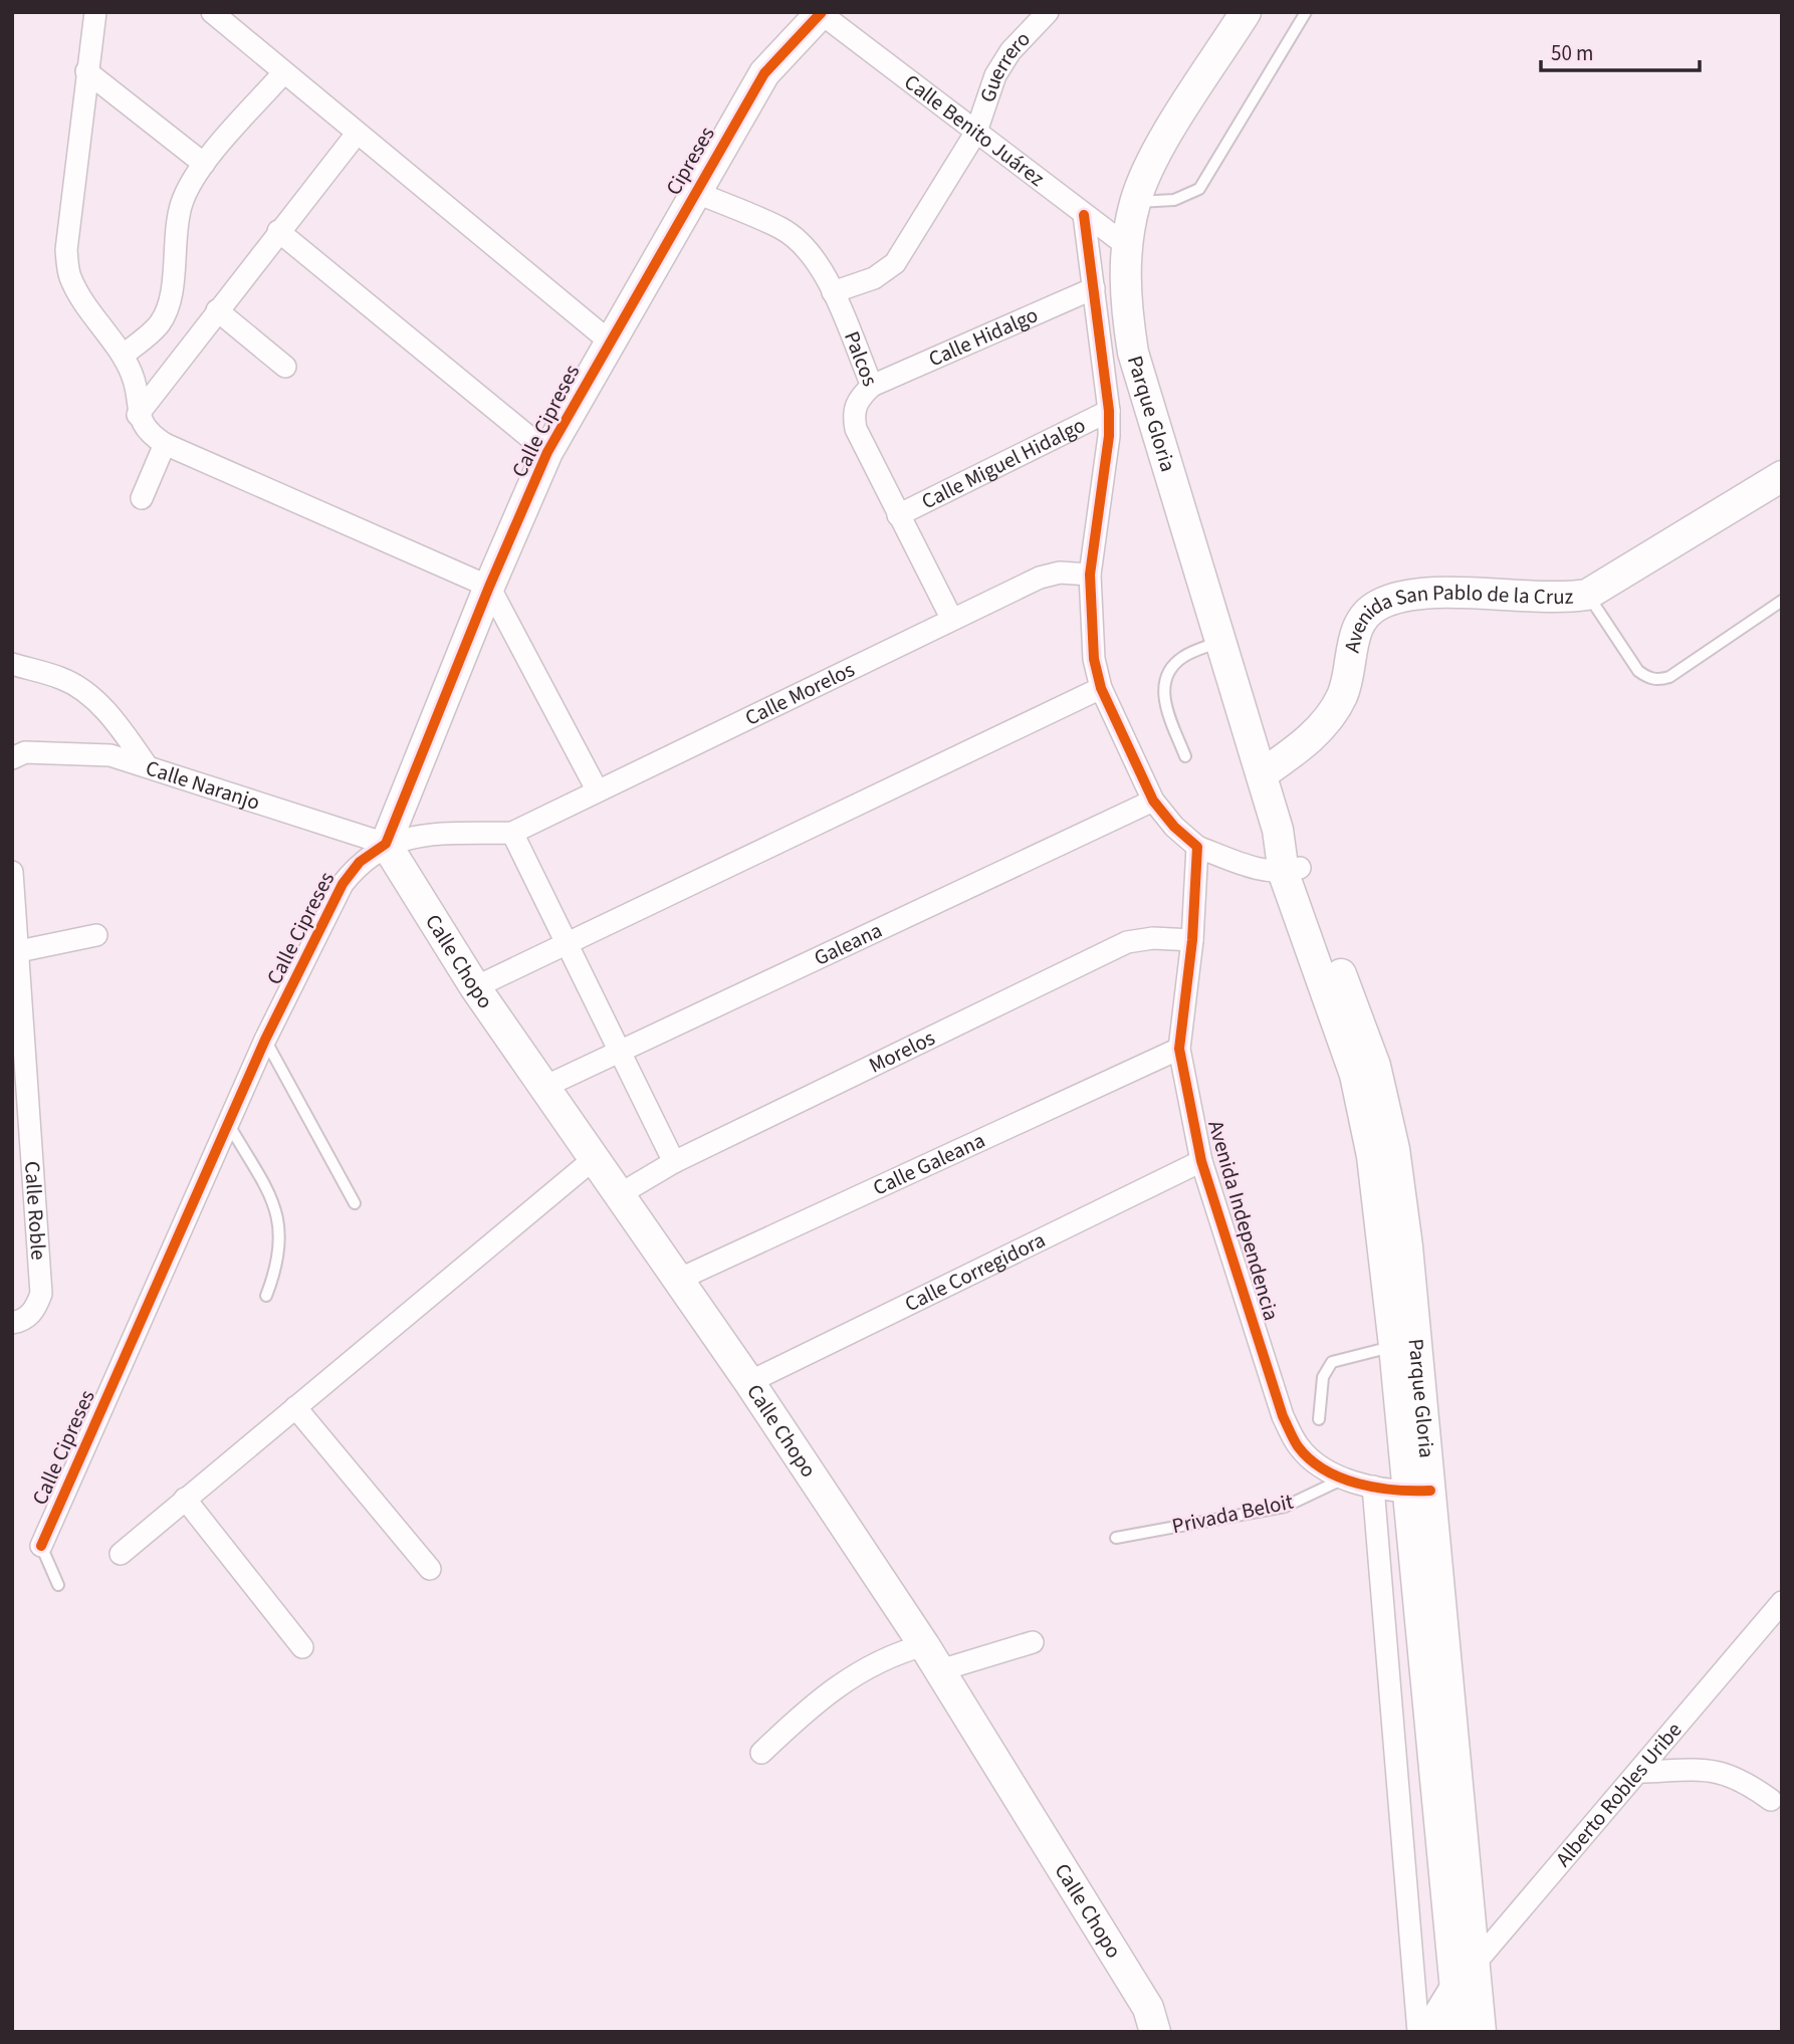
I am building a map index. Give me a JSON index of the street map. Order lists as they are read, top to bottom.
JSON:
{
  "streets": {
    "main road": [
      "Cipreses",
      "Parque Gloria",
      "Calle Cipreses",
      "Avenida San Pablo de la Cruz",
      "Calle Chopo"
    ],
    "street": [
      "Guerrero",
      "Calle Benito Juárez",
      "Calle Hidalgo",
      "Palcos",
      "Calle Miguel Hidalgo",
      "Calle Morelos",
      "Calle Naranjo",
      "Galeana",
      "Morelos",
      "Calle Galeana",
      "Calle Roble",
      "Avenida Independencia",
      "Calle Corregidora",
      "Alberto Robles Uribe"
    ],
    "lane": ["Privada Beloit"]
  },
  "crossings": [
    ["Guerrero", "Calle Benito Juárez"],
    ["Guerrero", "Palcos"],
    ["Calle Benito Juárez", "Cipreses"],
    ["Calle Benito Juárez", "Parque Gloria"],
    ["Cipreses", "Palcos"],
    ["Cipreses", "Calle Cipreses"],
    ["Calle Hidalgo", "Palcos"],
    ["Palcos", "Calle Miguel Hidalgo"],
    ["Palcos", "Calle Morelos"],
    ["Parque Gloria", "Avenida San Pablo de la Cruz"],
    ["Parque Gloria", "Avenida Independencia"],
    ["Parque Gloria", "Alberto Robles Uribe"],
    ["Calle Cipreses", "Calle Morelos"],
    ["Calle Cipreses", "Calle Naranjo"],
    ["Calle Cipreses", "Calle Chopo"],
    ["Calle Morelos", "Calle Naranjo"],
    ["Calle Morelos", "Calle Chopo"],
    ["Calle Naranjo", "Calle Chopo"],
    ["Galeana", "Calle Chopo"],
    ["Calle Chopo", "Morelos"],
    ["Calle Chopo", "Calle Galeana"],
    ["Calle Chopo", "Calle Corregidora"],
    ["Morelos", "Avenida Independencia"],
    ["Calle Galeana", "Avenida Independencia"],
    ["Avenida Independencia", "Calle Corregidora"],
    ["Avenida Independencia", "Privada Beloit"]
  ],
  "scale_bar": "50 m"
}
